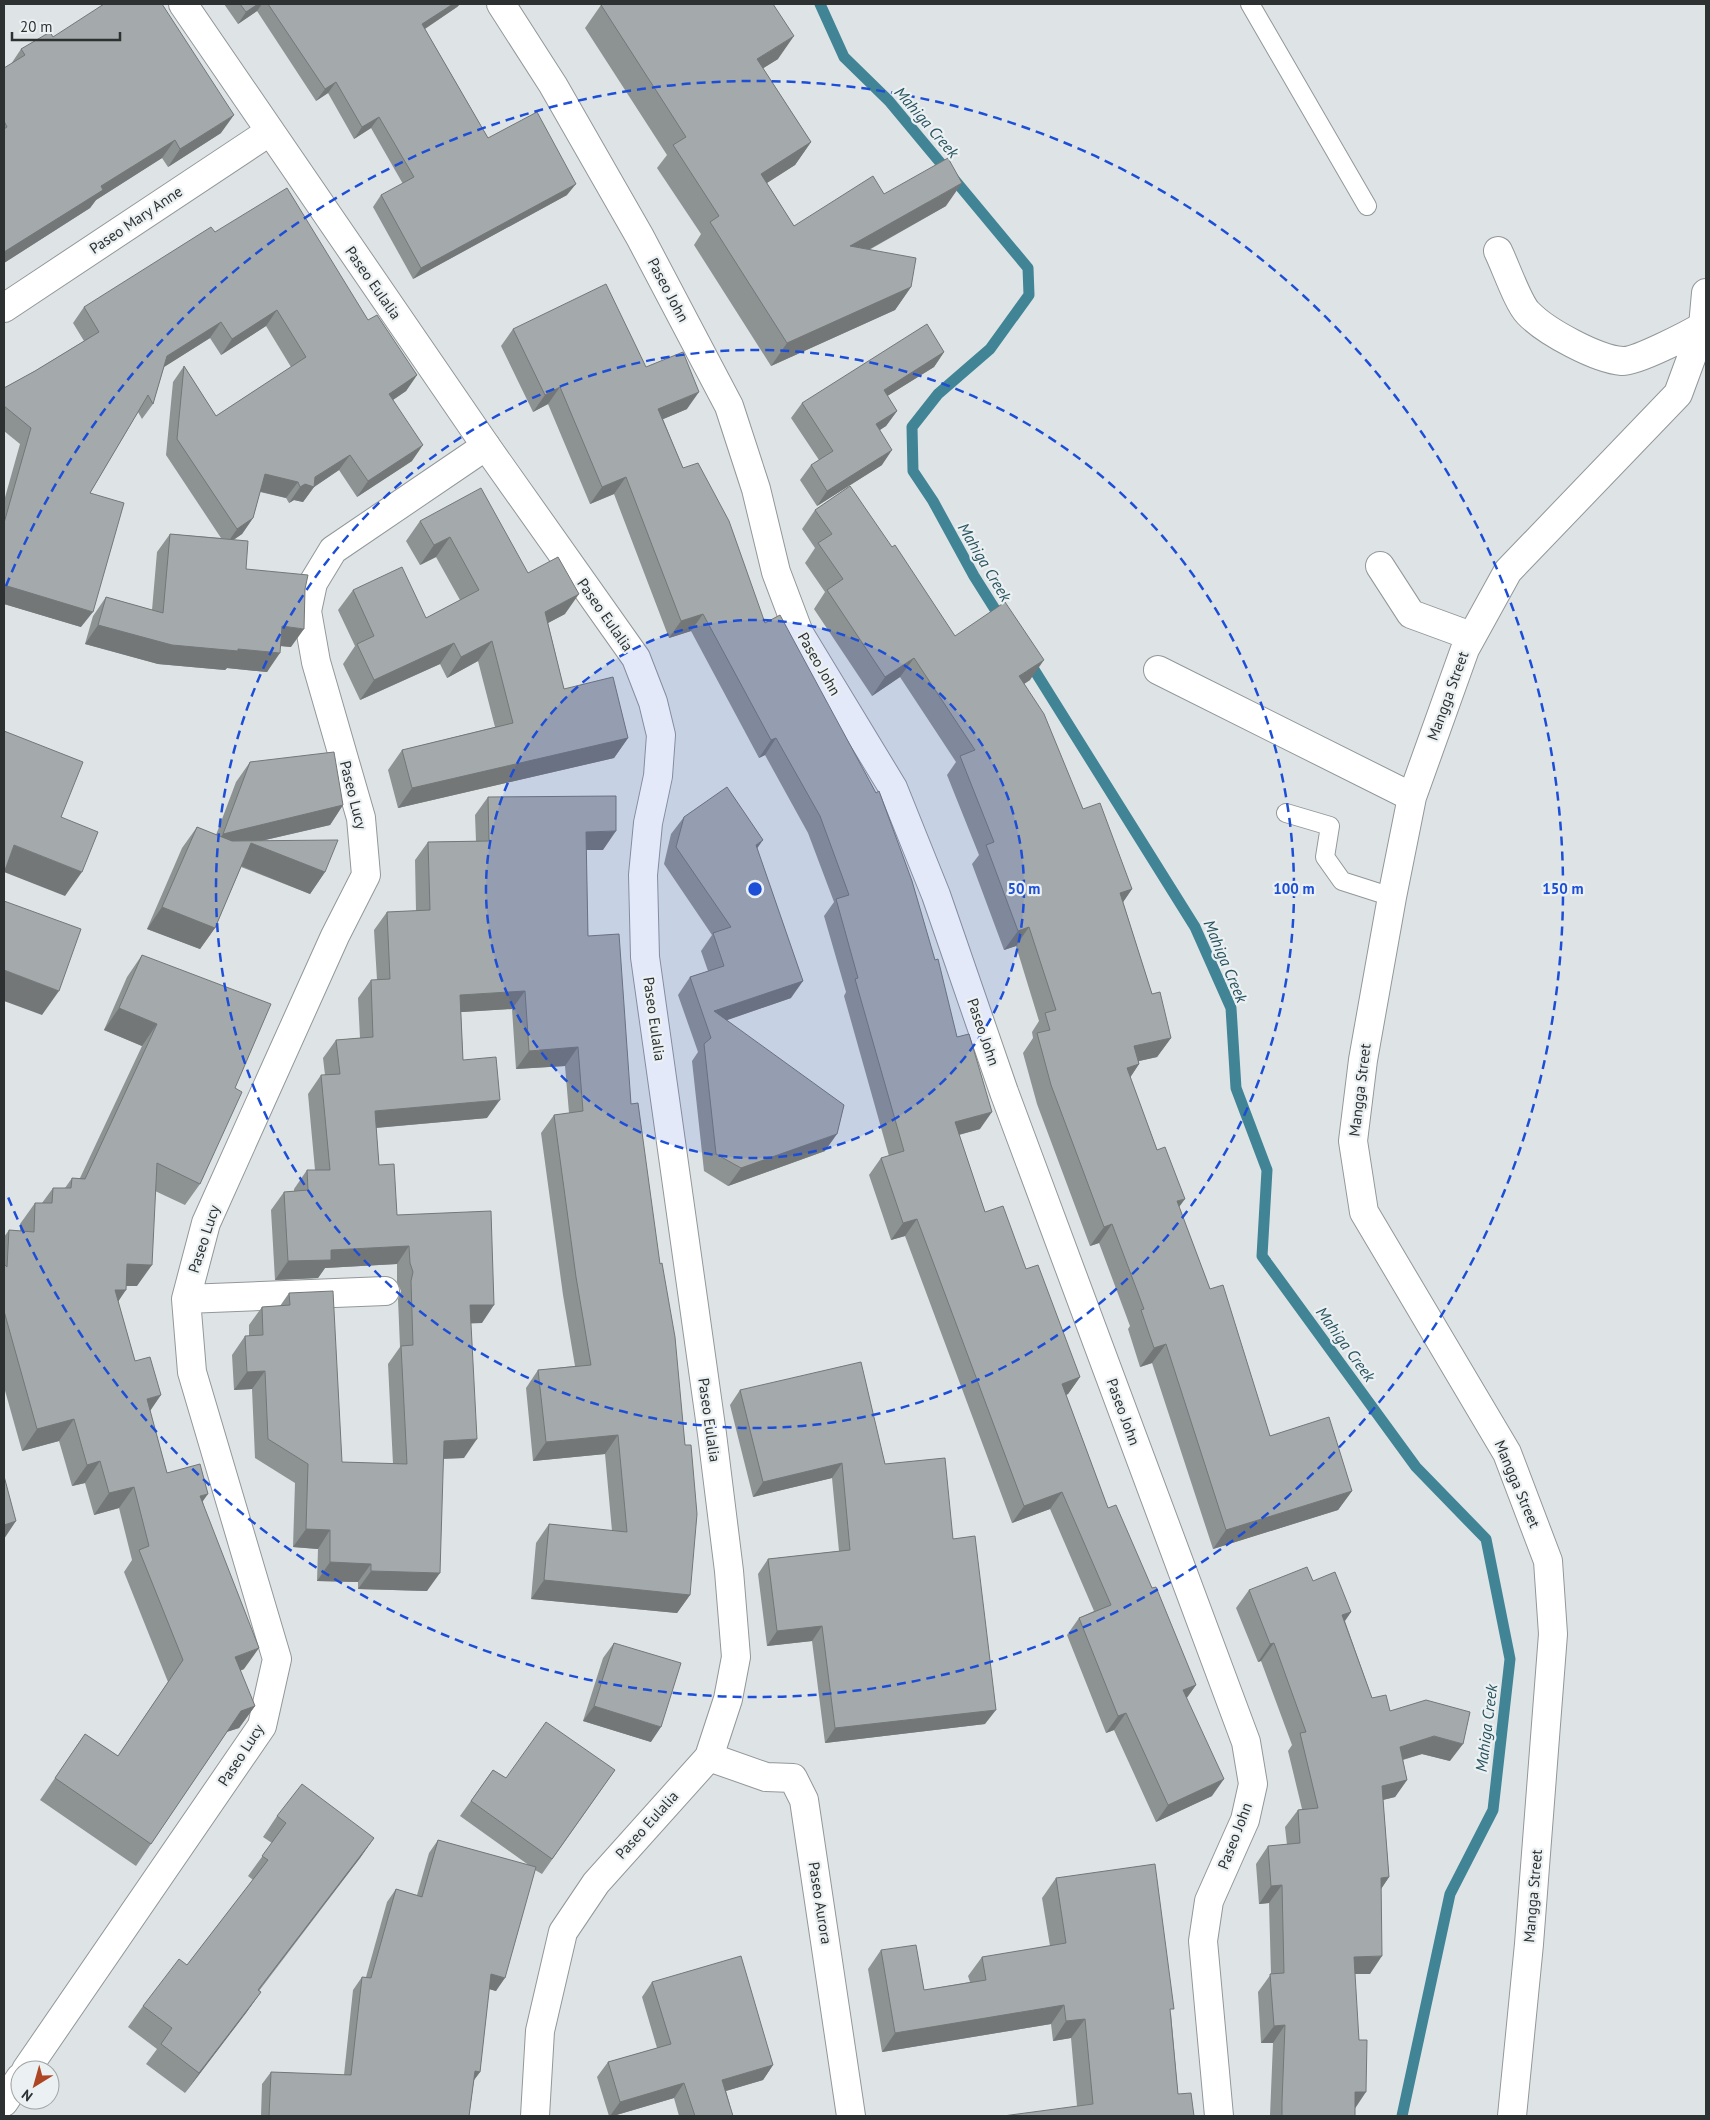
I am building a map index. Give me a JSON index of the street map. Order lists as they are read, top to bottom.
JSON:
{
  "streets": {
    "street": [
      "Paseo Mary Anne",
      "Paseo Eulalia",
      "Paseo John",
      "Mangga Street",
      "Paseo Lucy",
      "Paseo Aurora"
    ]
  },
  "crossings": [
    ["Paseo Mary Anne", "Paseo Eulalia"],
    ["Paseo Eulalia", "Paseo Lucy"],
    ["Paseo Eulalia", "Paseo Aurora"]
  ],
  "water": ["Mahiga Creek"],
  "scale_bar": "20 m",
  "north": "bottom left",
  "rings": ["50 m", "100 m", "150 m"]
}
